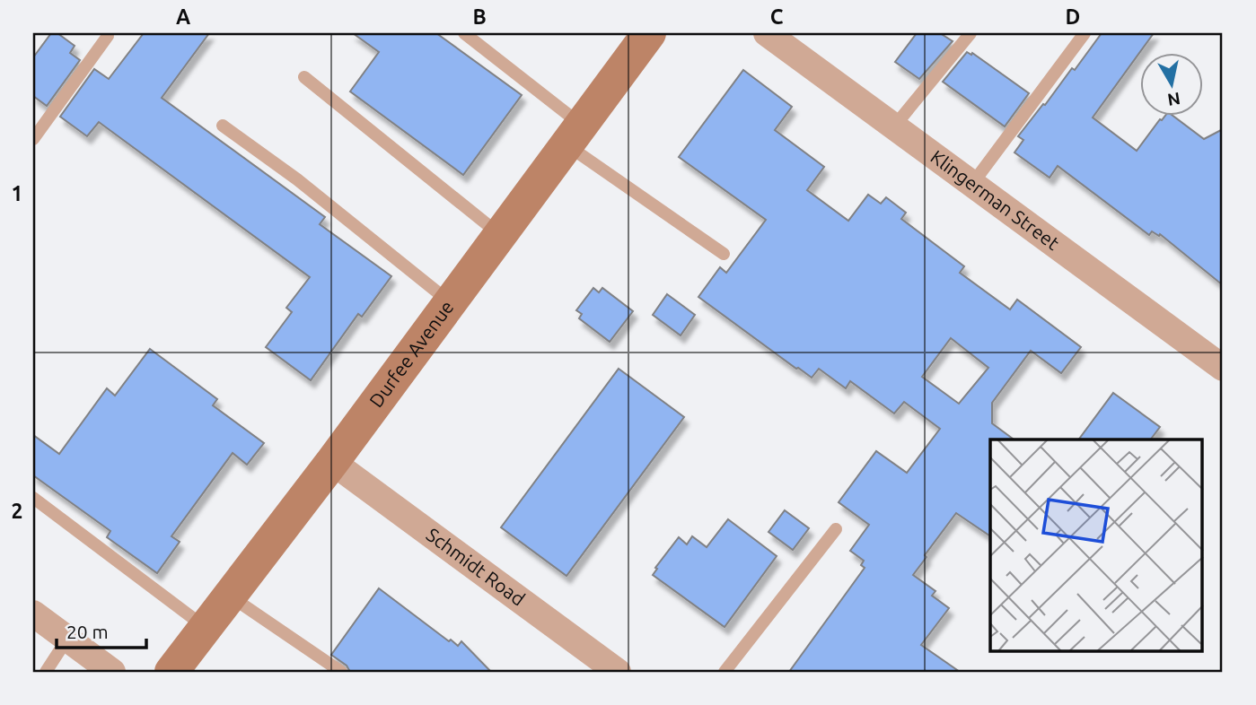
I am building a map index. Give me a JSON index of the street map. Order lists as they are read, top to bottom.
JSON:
{
  "streets": {
    "main road": ["Durfee Avenue"],
    "street": ["Klingerman Street", "Schmidt Road"]
  },
  "crossings": [
    ["Durfee Avenue", "Schmidt Road"]
  ],
  "scale_bar": "20 m",
  "north": "bottom",
  "grid": {
    "columns": [
      "A",
      "B",
      "C",
      "D"
    ],
    "rows": ["1", "2"]
  }
}
